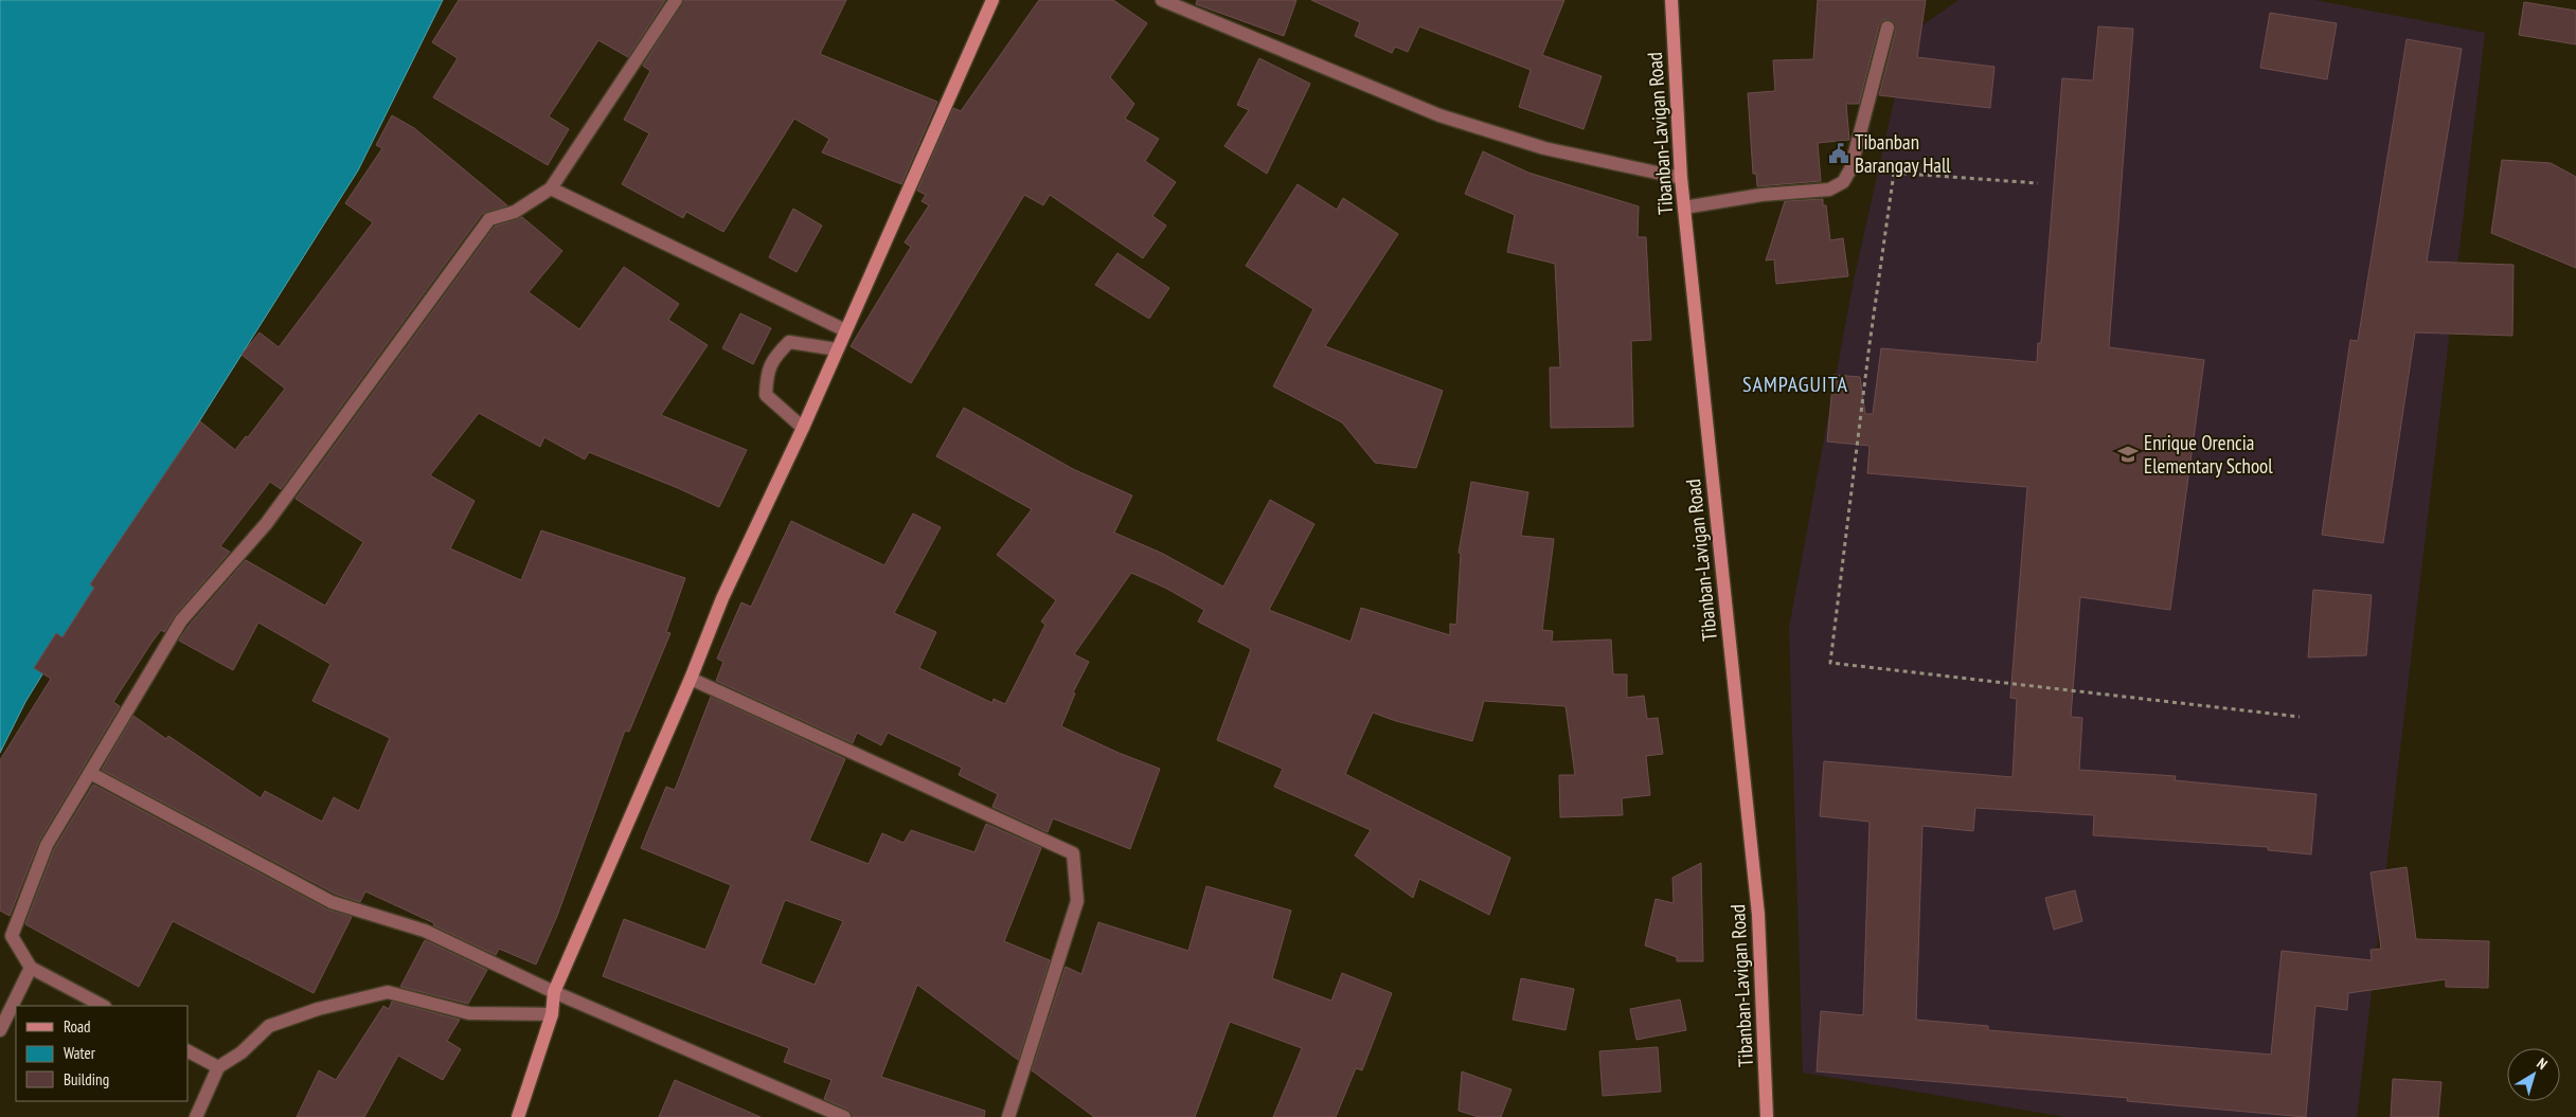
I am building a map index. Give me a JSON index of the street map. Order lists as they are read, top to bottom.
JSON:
{
  "streets": {
    "street": ["Tibanban-Lavigan Road"]
  },
  "districts": ["SAMPAGUITA"],
  "places": {
    "public building": ["Tibanban Barangay Hall"],
    "school or university": ["Enrique Orencia Elementary School"]
  },
  "legend": ["Road", "Water", "Building"],
  "north": "top right"
}
